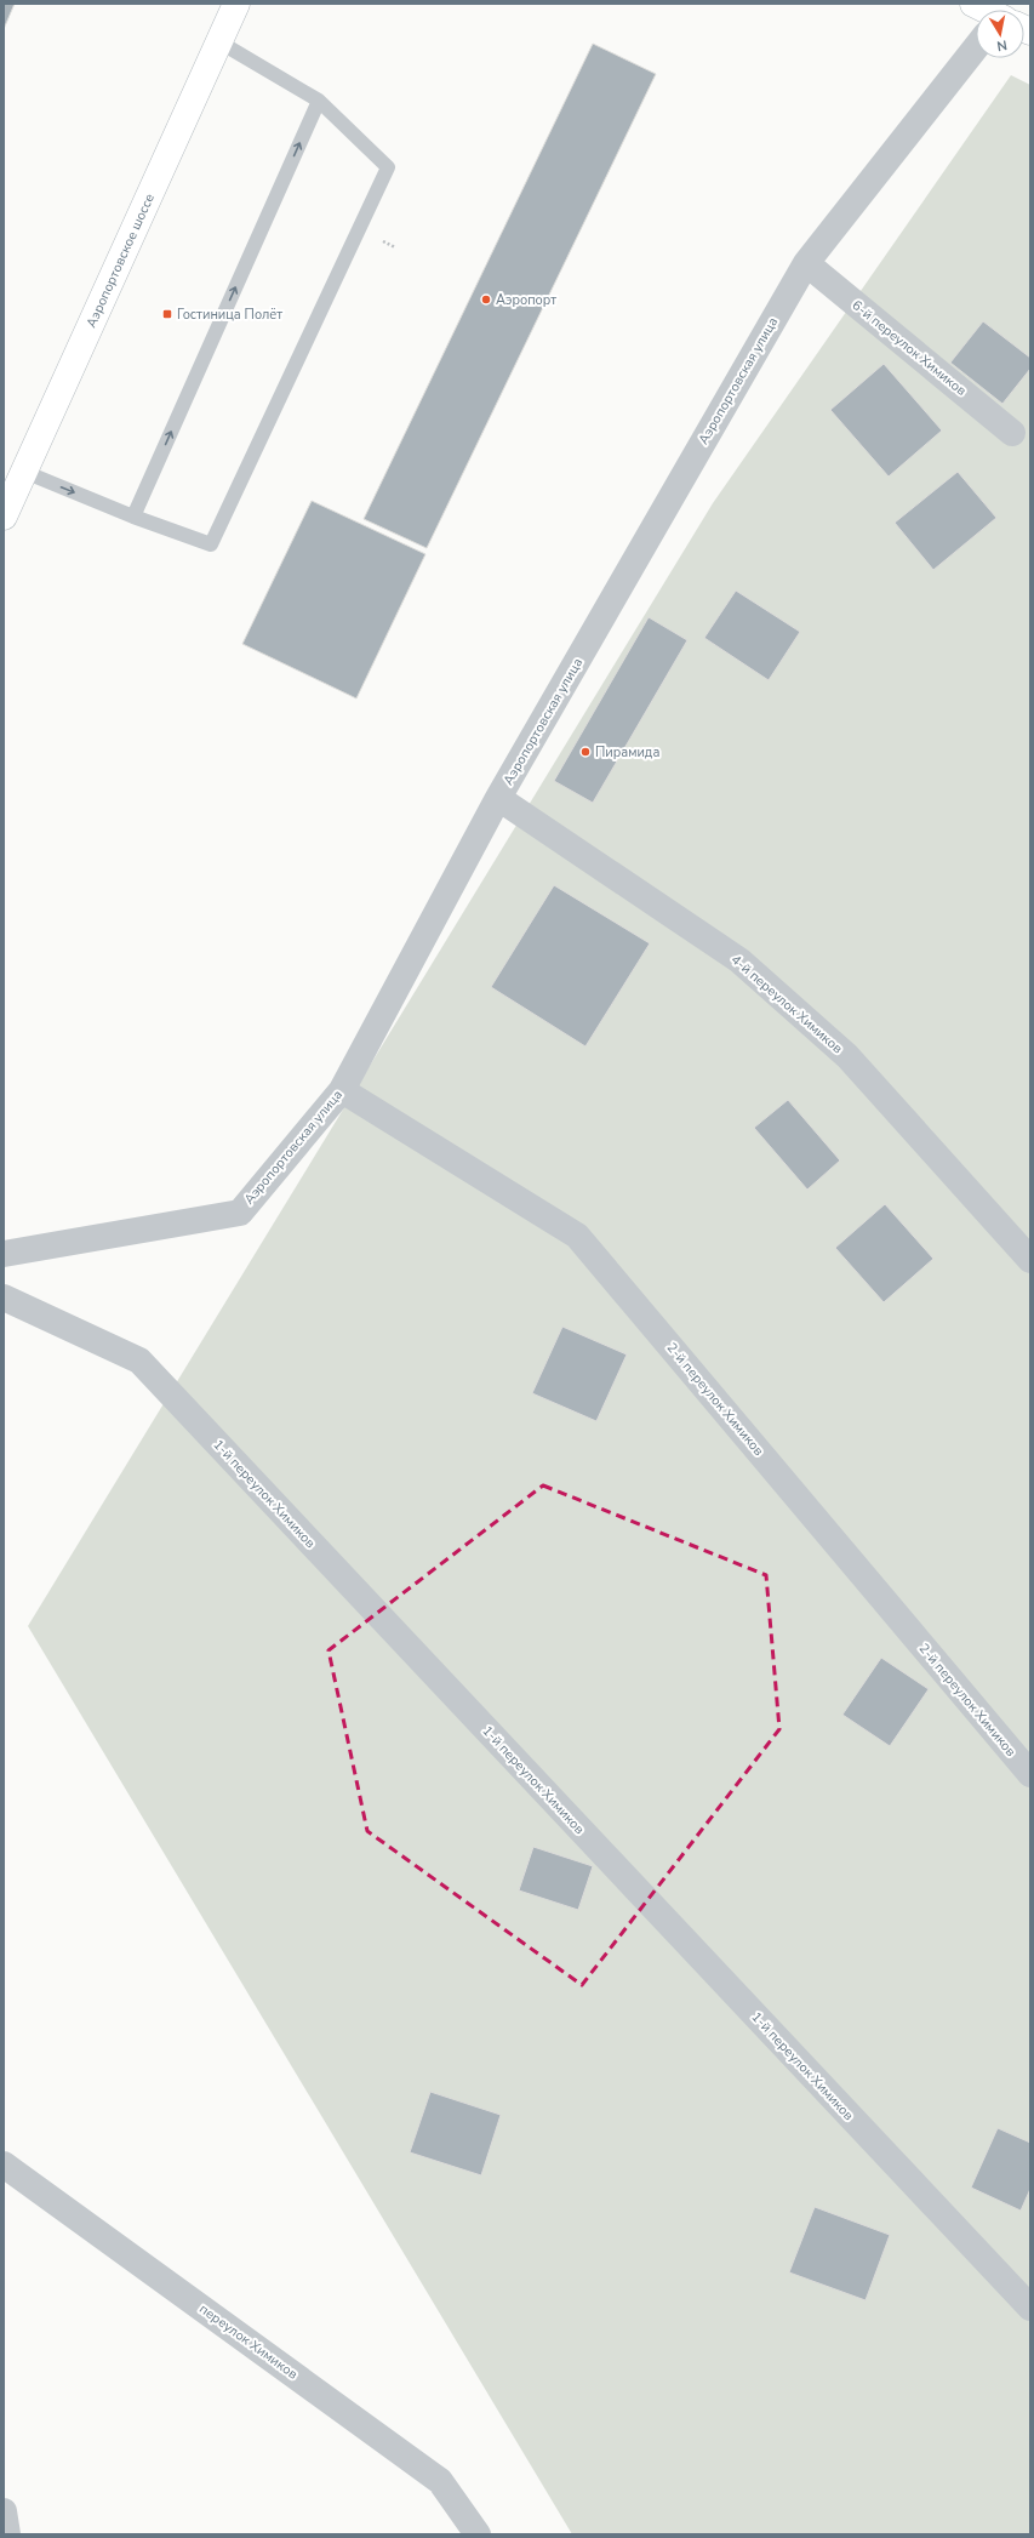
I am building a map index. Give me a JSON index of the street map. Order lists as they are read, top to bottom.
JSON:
{
  "streets": {
    "main road": ["Аэропортовское шоссе"],
    "street": [
      "6-й переулок Химиков",
      "Аэропортовская улица",
      "4-й переулок Химиков",
      "2-й переулок Химиков",
      "1-й переулок Химиков",
      "переулок Химиков"
    ]
  },
  "crossings": [
    ["6-й переулок Химиков", "Аэропортовская улица"],
    ["Аэропортовская улица", "4-й переулок Химиков"],
    ["Аэропортовская улица", "2-й переулок Химиков"]
  ],
  "places": {
    "other": ["Аэропорт", "Пирамида"],
    "transit": ["Гостиница Полёт"]
  },
  "north": "bottom"
}
